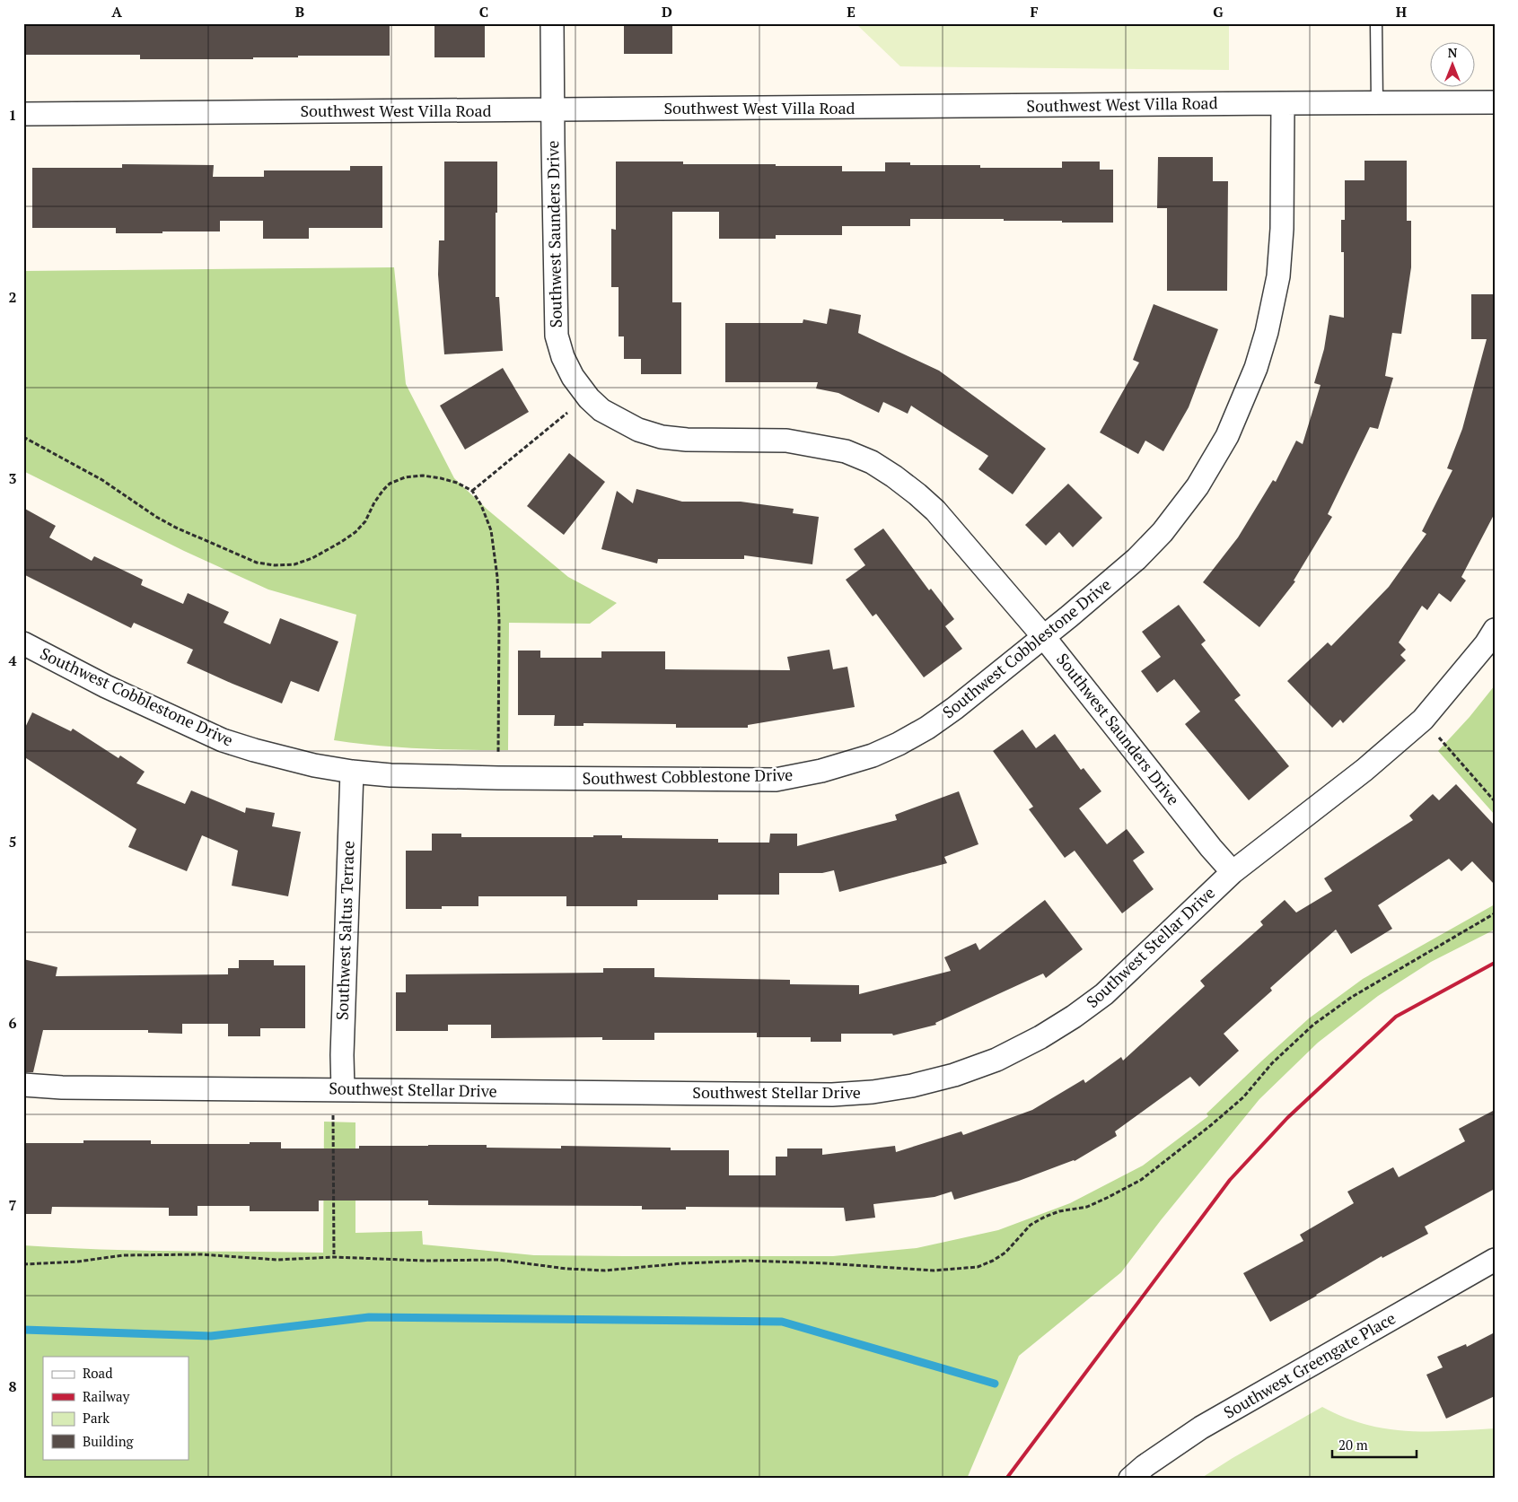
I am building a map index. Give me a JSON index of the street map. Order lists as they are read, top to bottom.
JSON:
{
  "streets": {
    "street": [
      "Southwest West Villa Road",
      "Southwest Saunders Drive",
      "Southwest Cobblestone Drive",
      "Southwest Saltus Terrace",
      "Southwest Stellar Drive",
      "Southwest Greengate Place"
    ]
  },
  "crossings": [
    ["Southwest West Villa Road", "Southwest Saunders Drive"],
    ["Southwest West Villa Road", "Southwest Cobblestone Drive"],
    ["Southwest Saunders Drive", "Southwest Cobblestone Drive"],
    ["Southwest Saunders Drive", "Southwest Stellar Drive"],
    ["Southwest Cobblestone Drive", "Southwest Saltus Terrace"],
    ["Southwest Saltus Terrace", "Southwest Stellar Drive"]
  ],
  "legend": [
    "Road",
    "Railway",
    "Park",
    "Building"
  ],
  "scale_bar": "20 m",
  "north": "top",
  "grid": {
    "columns": [
      "A",
      "B",
      "C",
      "D",
      "E",
      "F",
      "G",
      "H"
    ],
    "rows": [
      "1",
      "2",
      "3",
      "4",
      "5",
      "6",
      "7",
      "8"
    ]
  }
}
